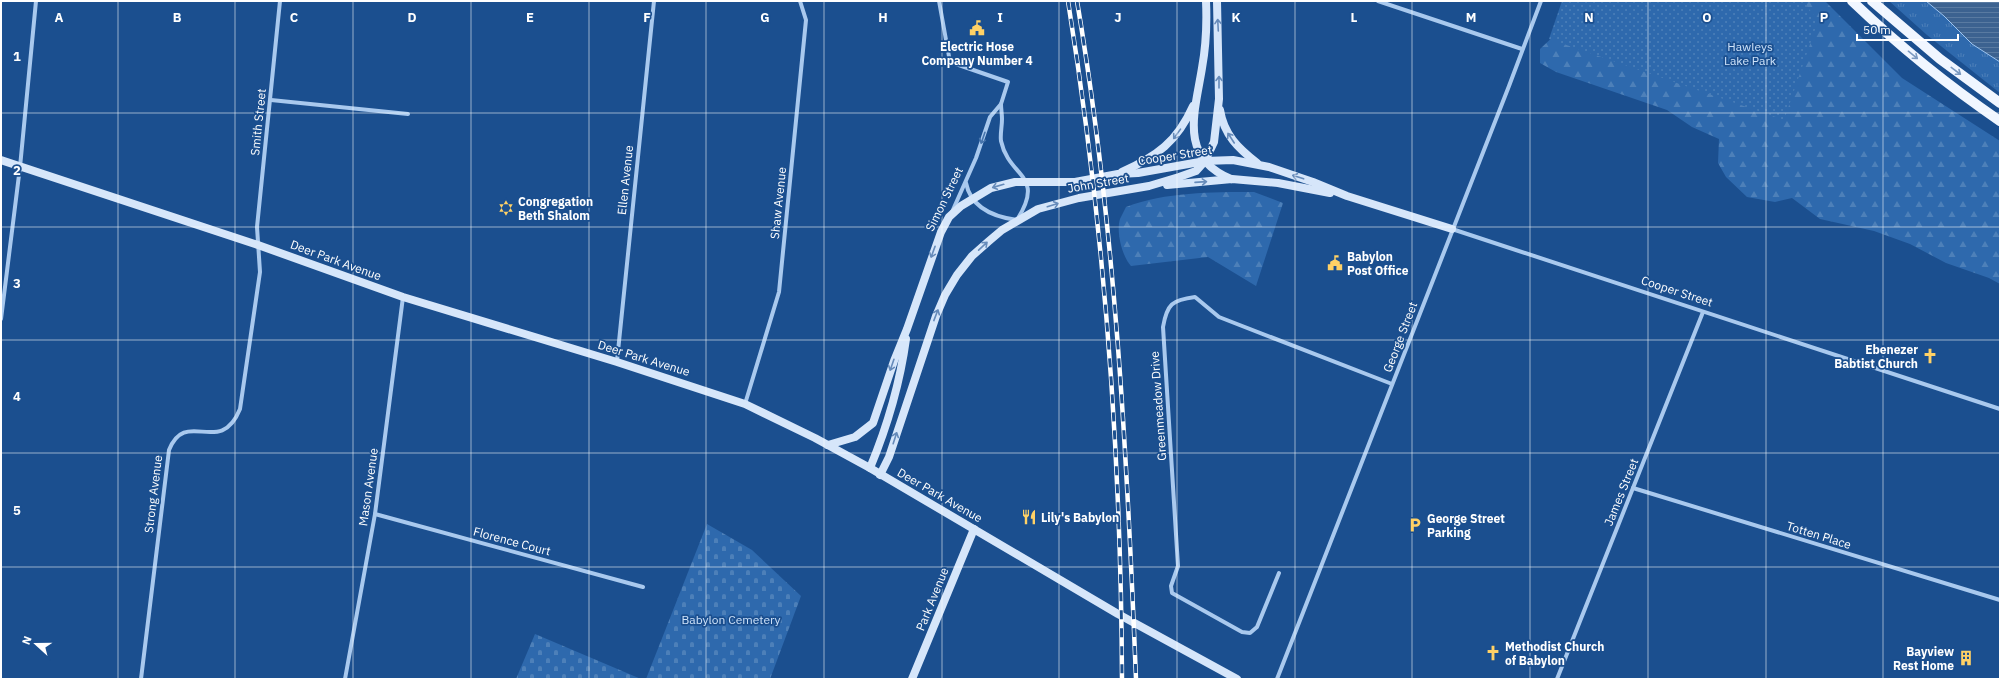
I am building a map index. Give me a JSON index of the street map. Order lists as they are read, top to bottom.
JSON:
{
  "streets": {
    "main road": [
      "Cooper Street",
      "John Street",
      "Simon Street",
      "Deer Park Avenue",
      "Park Avenue"
    ],
    "street": [
      "Smith Street",
      "Ellen Avenue",
      "Shaw Avenue",
      "George Street",
      "Greenmeadow Drive",
      "Mason Avenue",
      "James Street",
      "Strong Avenue",
      "Totten Place",
      "Florence Court"
    ]
  },
  "crossings": [
    ["Smith Street", "Deer Park Avenue"],
    ["Smith Street", "Strong Avenue"],
    ["Cooper Street", "John Street"],
    ["Cooper Street", "Simon Street"],
    ["Cooper Street", "George Street"],
    ["Cooper Street", "James Street"],
    ["Ellen Avenue", "Deer Park Avenue"],
    ["Simon Street", "Deer Park Avenue"],
    ["Shaw Avenue", "Deer Park Avenue"],
    ["Deer Park Avenue", "Mason Avenue"],
    ["Deer Park Avenue", "Strong Avenue"],
    ["Deer Park Avenue", "Park Avenue"],
    ["George Street", "Greenmeadow Drive"],
    ["Mason Avenue", "Florence Court"],
    ["James Street", "Totten Place"]
  ],
  "one_way": ["Simon Street"],
  "parks": ["Hawleys Lake Park", "Babylon Cemetery"],
  "places": {
    "public building": ["Electric Hose Company Number 4", "Babylon Post Office"],
    "synagogue": ["Congregation Beth Shalom"],
    "church": ["Ebenezer Babtist Church", "Methodist Church of Babylon"],
    "restaurant": ["Lily's Babylon"],
    "parking": ["George Street Parking"],
    "building": ["Bayview Rest Home"]
  },
  "scale_bar": "50 m",
  "north": "left",
  "grid": {
    "columns": [
      "A",
      "B",
      "C",
      "D",
      "E",
      "F",
      "G",
      "H",
      "I",
      "J",
      "K",
      "L",
      "M",
      "N",
      "O",
      "P"
    ],
    "rows": [
      "1",
      "2",
      "3",
      "4",
      "5"
    ]
  }
}
